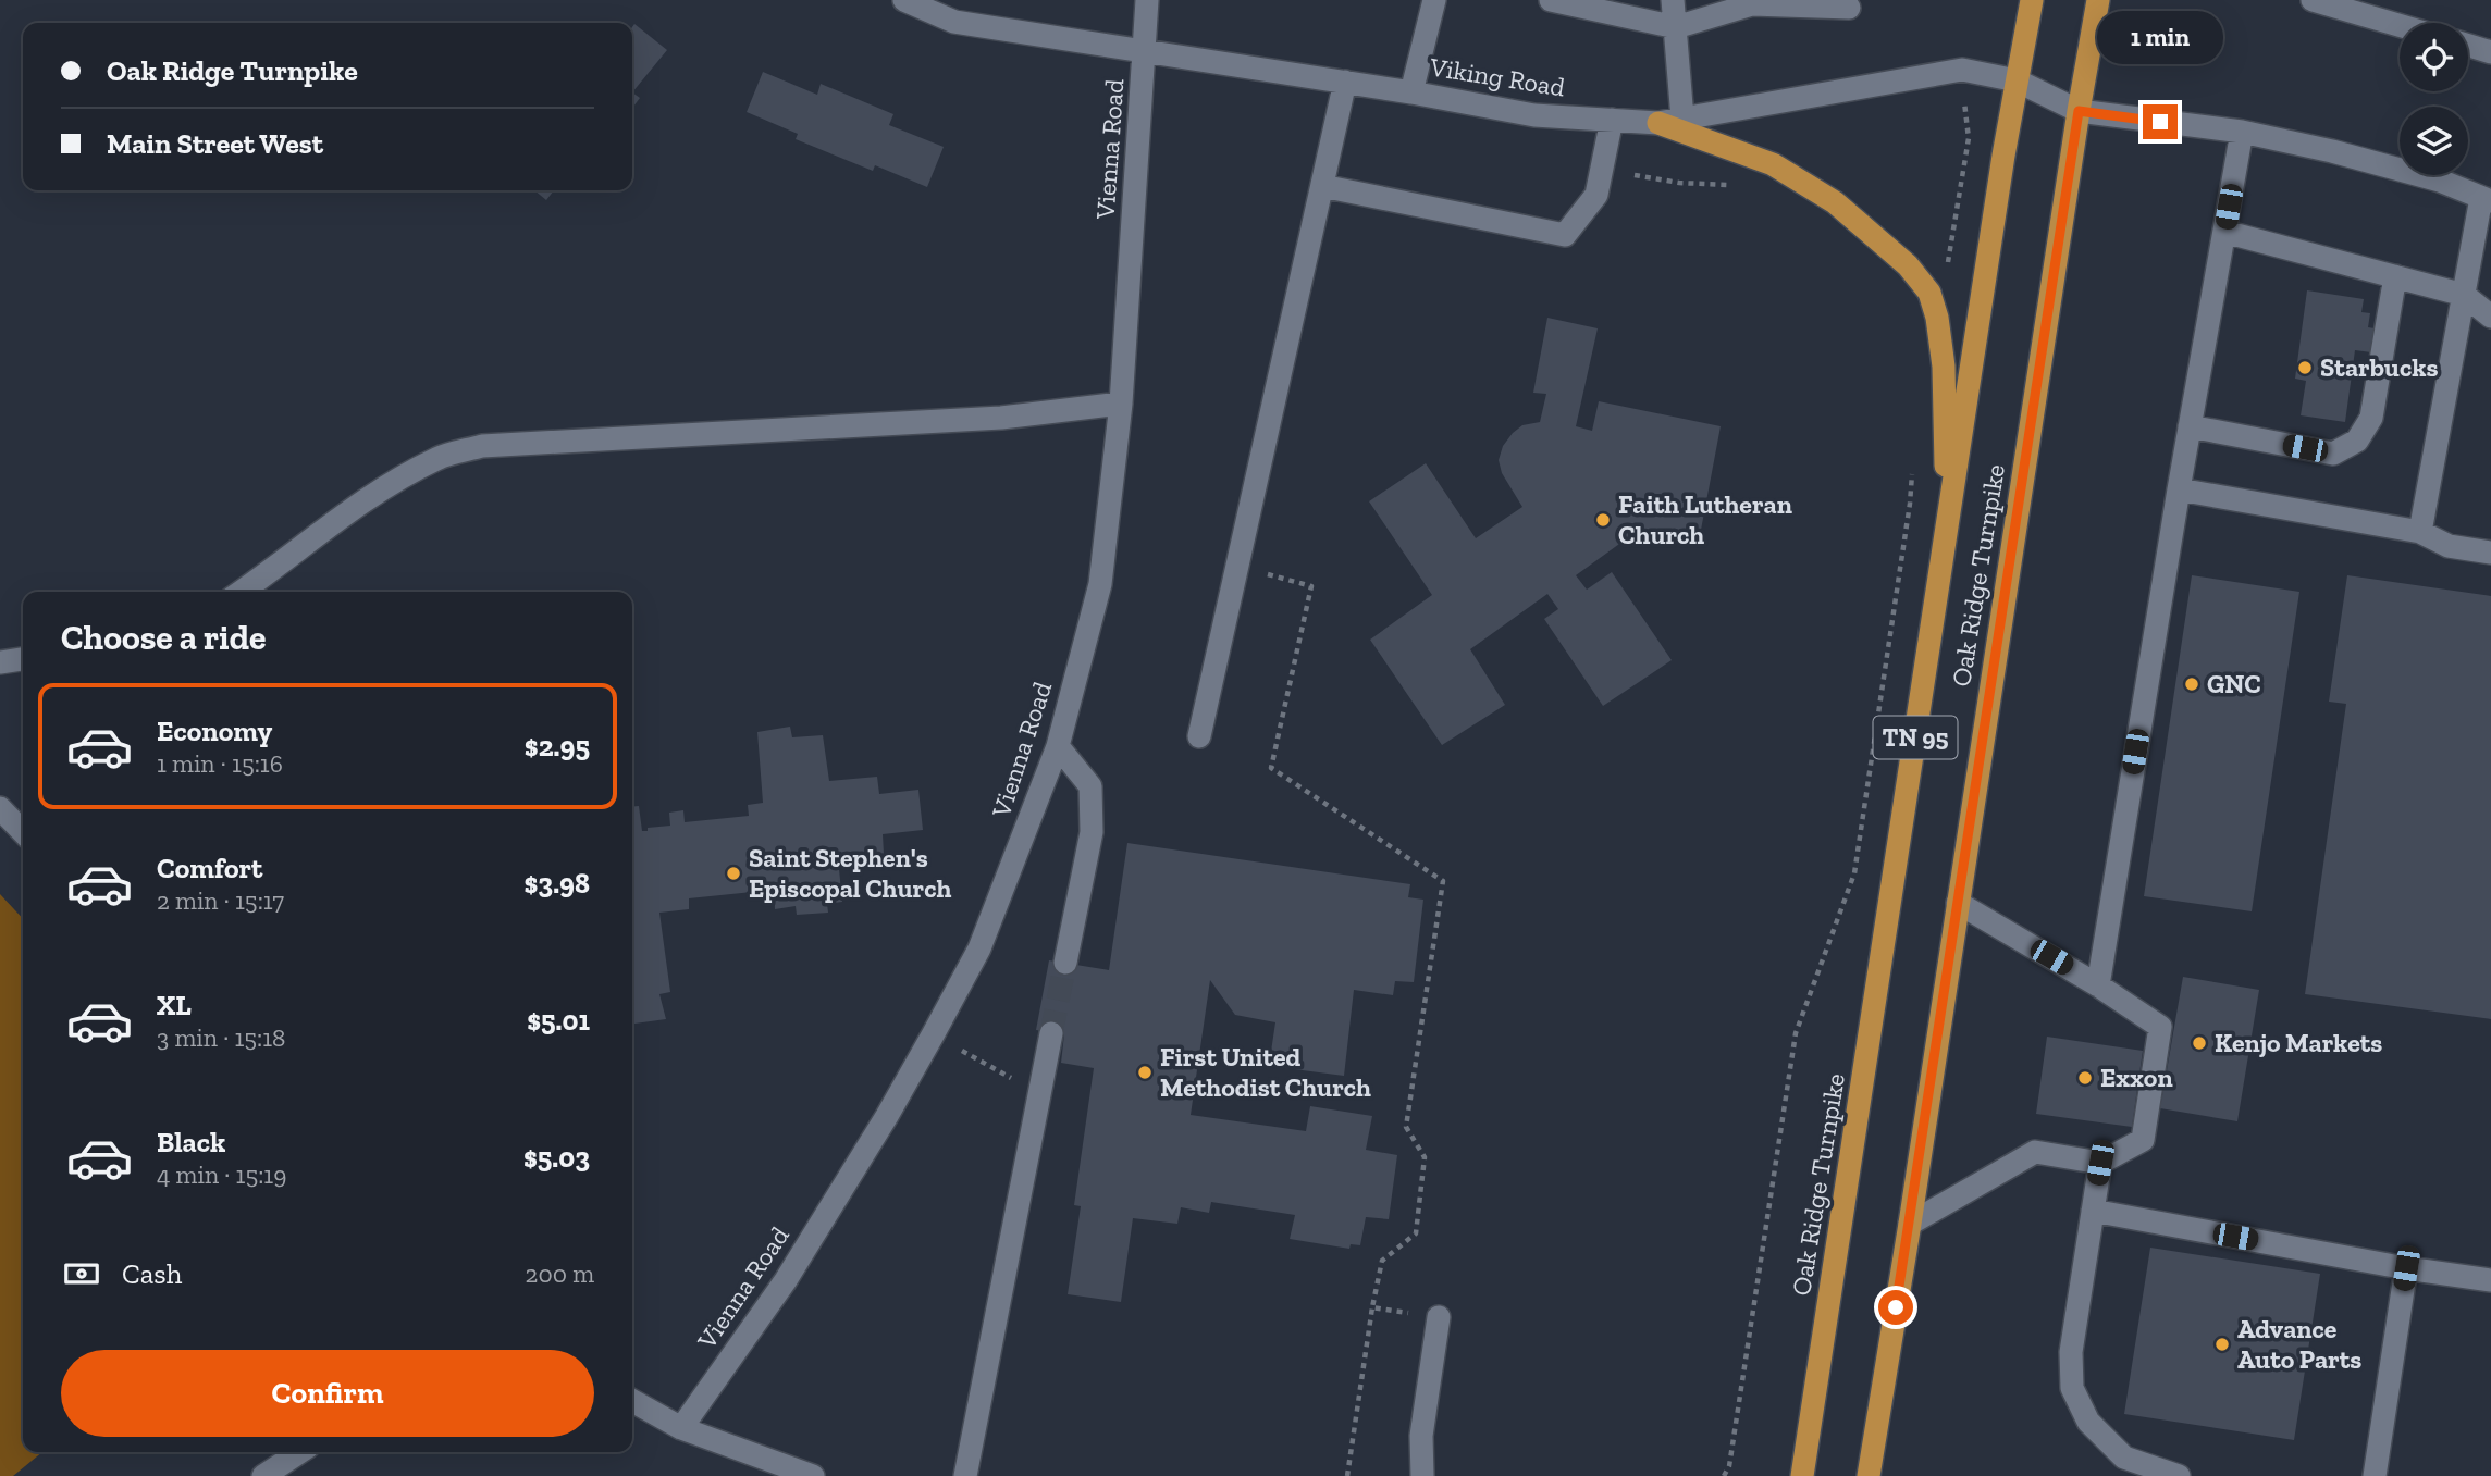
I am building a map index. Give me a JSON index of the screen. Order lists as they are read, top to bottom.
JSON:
{
  "streets": {
    "highway": ["Oak Ridge Turnpike", "TN 95"],
    "street": ["Viking Road", "Vienna Road"]
  },
  "crossings": [
    ["Viking Road", "Vienna Road"],
    ["Viking Road", "Oak Ridge Turnpike"]
  ],
  "places": [
    "Starbucks",
    "Faith Lutheran Church",
    "GNC",
    "Saint Stephen's Episcopal Church",
    "Kenjo Markets",
    "First United Methodist Church",
    "Exxon",
    "Advance Auto Parts"
  ],
  "page": {
    "bubble": "1 min",
    "banner": ["Oak Ridge Turnpike", "Main Street West"],
    "heading": "Choose a ride",
    "list": [
      {
        "name": "Economy",
        "note": "1 min · 15:16",
        "value": "$2.95"
      },
      {
        "name": "Comfort",
        "note": "2 min · 15:17",
        "value": "$3.98"
      },
      {
        "name": "XL",
        "note": "3 min · 15:18",
        "value": "$5.01"
      },
      {
        "name": "Black",
        "note": "4 min · 15:19",
        "value": "$5.03"
      }
    ],
    "pay": ["Cash", "200 m"],
    "buttons": "Confirm"
  }
}
